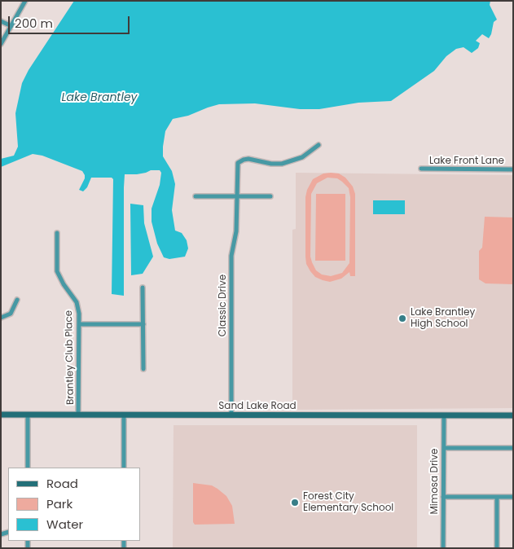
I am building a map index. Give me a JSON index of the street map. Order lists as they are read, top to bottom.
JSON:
{
  "streets": {
    "street": [
      "Lake Front Lane",
      "Classic Drive",
      "Brantley Club Place",
      "Sand Lake Road",
      "Mimosa Drive"
    ]
  },
  "crossings": [
    ["Classic Drive", "Sand Lake Road"],
    ["Brantley Club Place", "Sand Lake Road"],
    ["Sand Lake Road", "Mimosa Drive"]
  ],
  "water": ["Lake Brantley"],
  "places": ["Lake Brantley High School", "Forest City Elementary School"],
  "legend": ["Road", "Park", "Water"],
  "scale_bar": "200 m"
}
